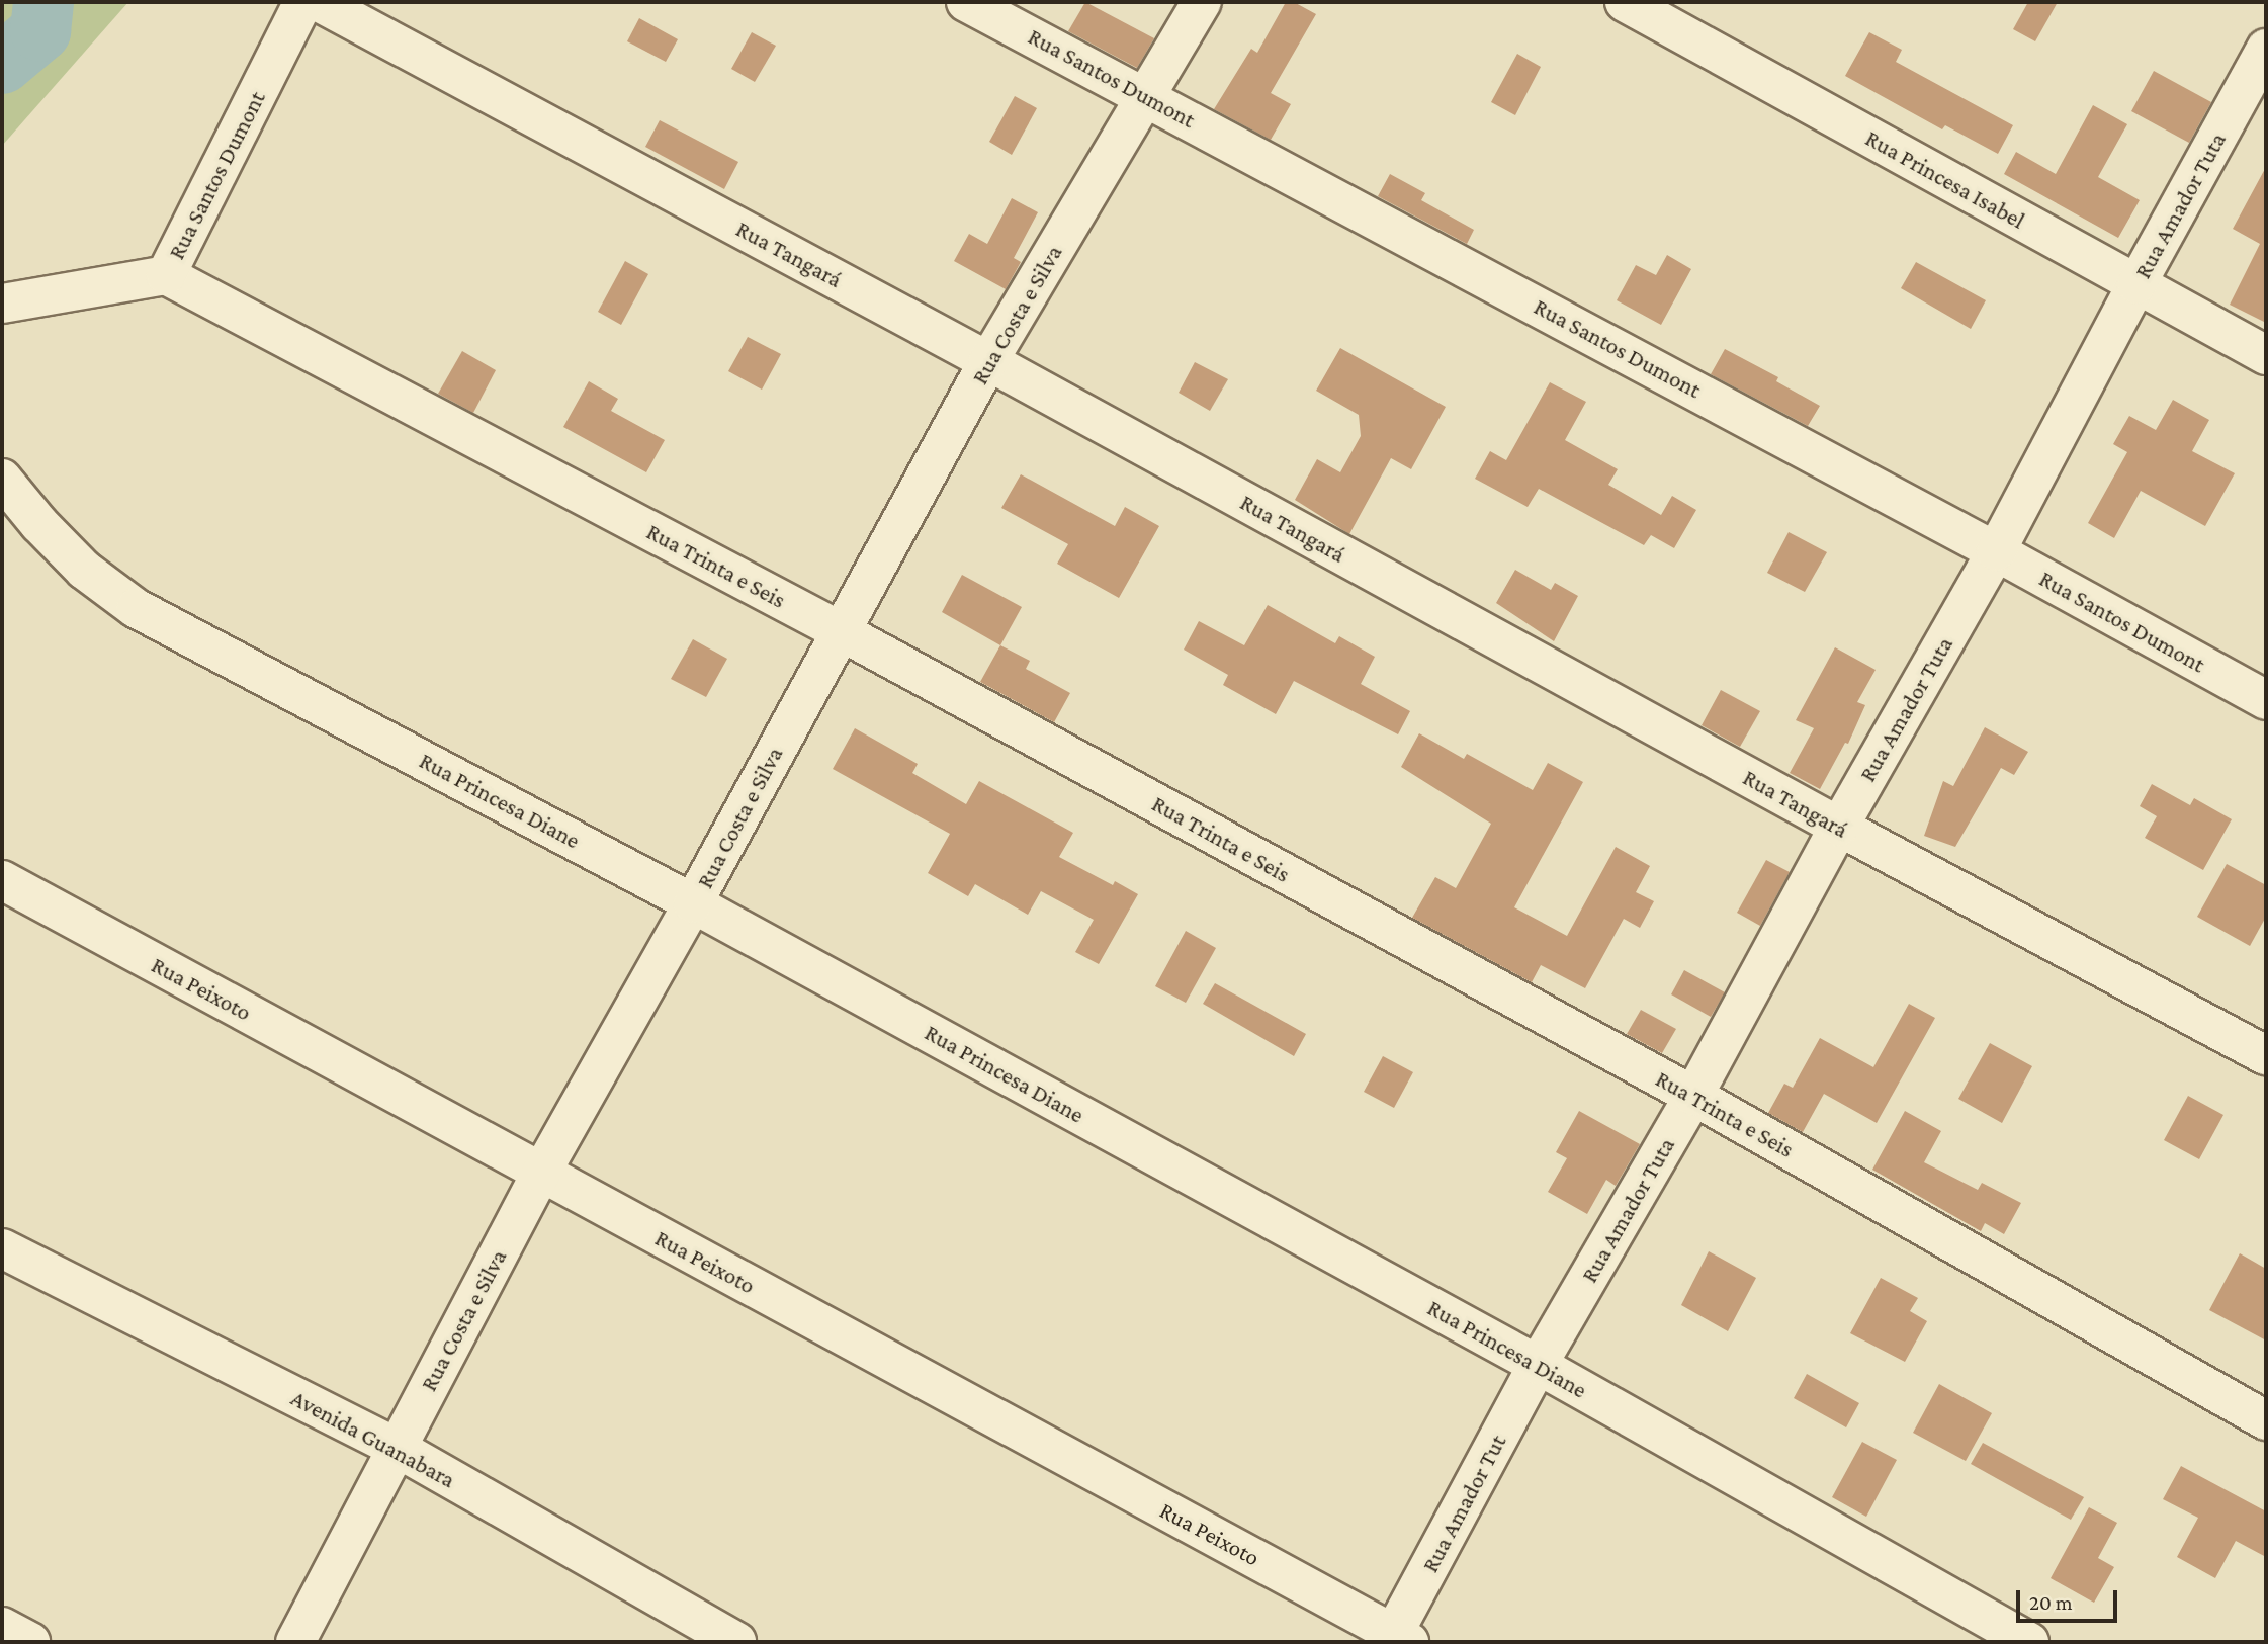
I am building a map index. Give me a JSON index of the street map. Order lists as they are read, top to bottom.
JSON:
{
  "streets": {
    "street": [
      "Rua Santos Dumont",
      "Rua Princesa Isabel",
      "Rua Amador Tuta",
      "Rua Tangará",
      "Rua Costa e Silva",
      "Rua Trinta e Seis",
      "Rua Princesa Diane",
      "Rua Peixoto",
      "Avenida Guanabara",
      "Rua Amador Tut"
    ]
  },
  "crossings": [
    ["Rua Santos Dumont", "Rua Amador Tuta"],
    ["Rua Santos Dumont", "Rua Costa e Silva"],
    ["Rua Santos Dumont", "Rua Trinta e Seis"],
    ["Rua Princesa Isabel", "Rua Amador Tuta"],
    ["Rua Amador Tuta", "Rua Tangará"],
    ["Rua Amador Tuta", "Rua Trinta e Seis"],
    ["Rua Amador Tuta", "Rua Princesa Diane"],
    ["Rua Amador Tuta", "Rua Amador Tut"],
    ["Rua Tangará", "Rua Costa e Silva"],
    ["Rua Costa e Silva", "Rua Trinta e Seis"],
    ["Rua Costa e Silva", "Rua Princesa Diane"],
    ["Rua Costa e Silva", "Rua Peixoto"],
    ["Rua Costa e Silva", "Avenida Guanabara"],
    ["Rua Princesa Diane", "Rua Amador Tut"],
    ["Rua Peixoto", "Rua Amador Tut"]
  ],
  "scale_bar": "20 m"
}
